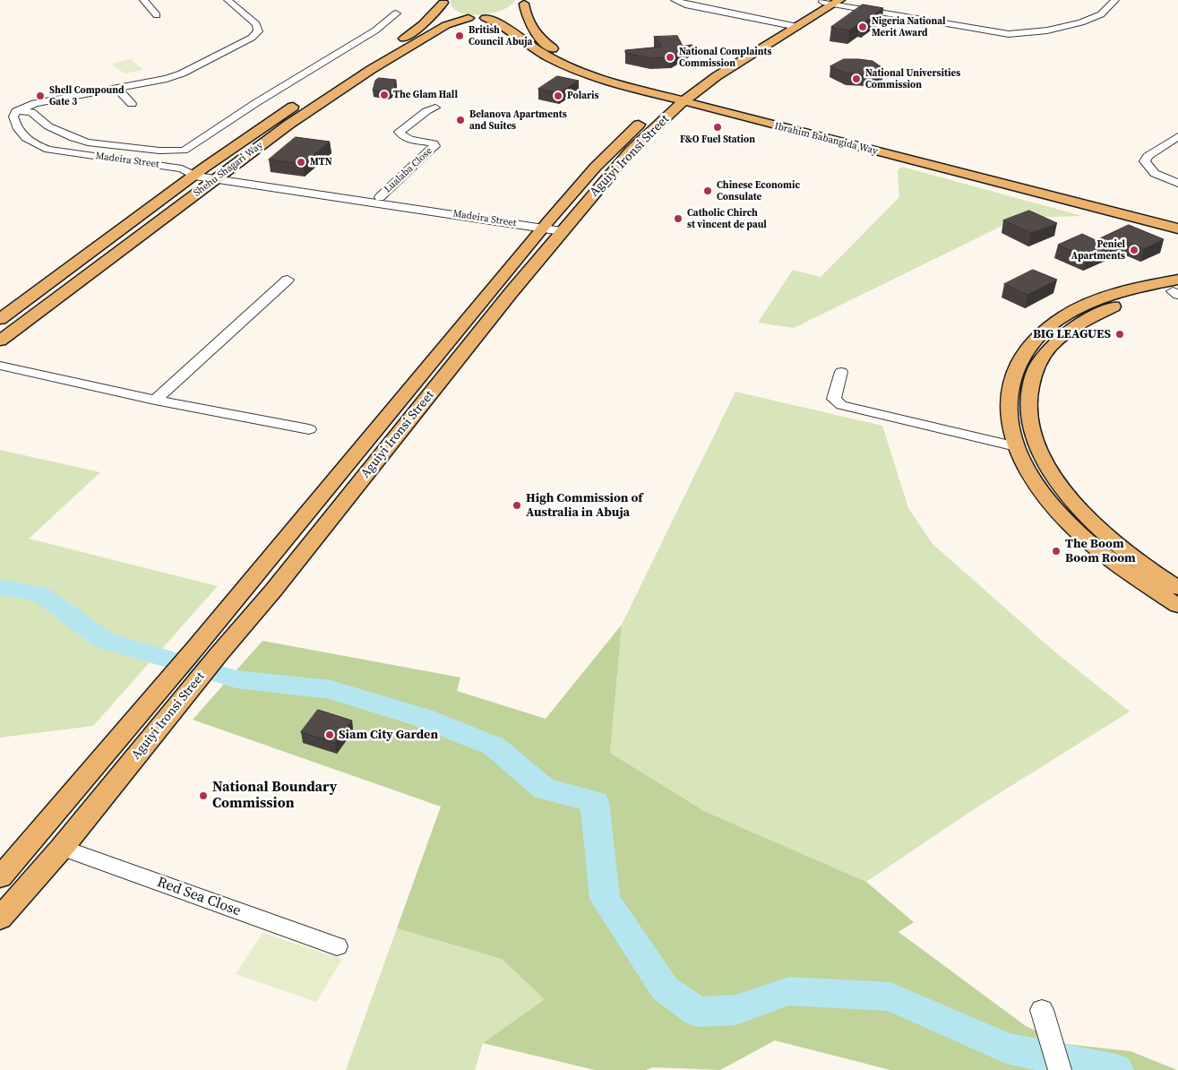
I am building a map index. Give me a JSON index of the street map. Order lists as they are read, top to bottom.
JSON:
{
  "streets": {
    "main road": ["Ibrahim Babangida Way", "Aguiyi Ironsi Street", "Shehu Shagari Way"],
    "street": ["Madeira Street", "Lualaba Close", "Red Sea Close"]
  },
  "crossings": [
    ["Ibrahim Babangida Way", "Aguiyi Ironsi Street"],
    ["Aguiyi Ironsi Street", "Madeira Street"],
    ["Aguiyi Ironsi Street", "Red Sea Close"],
    ["Madeira Street", "Shehu Shagari Way"]
  ],
  "places": [
    "Nigeria National Merit Award",
    "British Council Abuja",
    "National Complaints Commission",
    "National Universities Commission",
    "The Glam Hall",
    "Shell Compound Gate 3",
    "Polaris",
    "Belanova Apartments and Suites",
    "F&O Fuel Station",
    "MTN",
    "Chinese Economic Consulate",
    "Catholic Chirch st vincent de paul",
    "Peniel Apartments",
    "BIG LEAGUES",
    "High Commission of Australia in Abuja",
    "The Boom Boom Room",
    "Siam City Garden",
    "National Boundary Commission"
  ]
}
